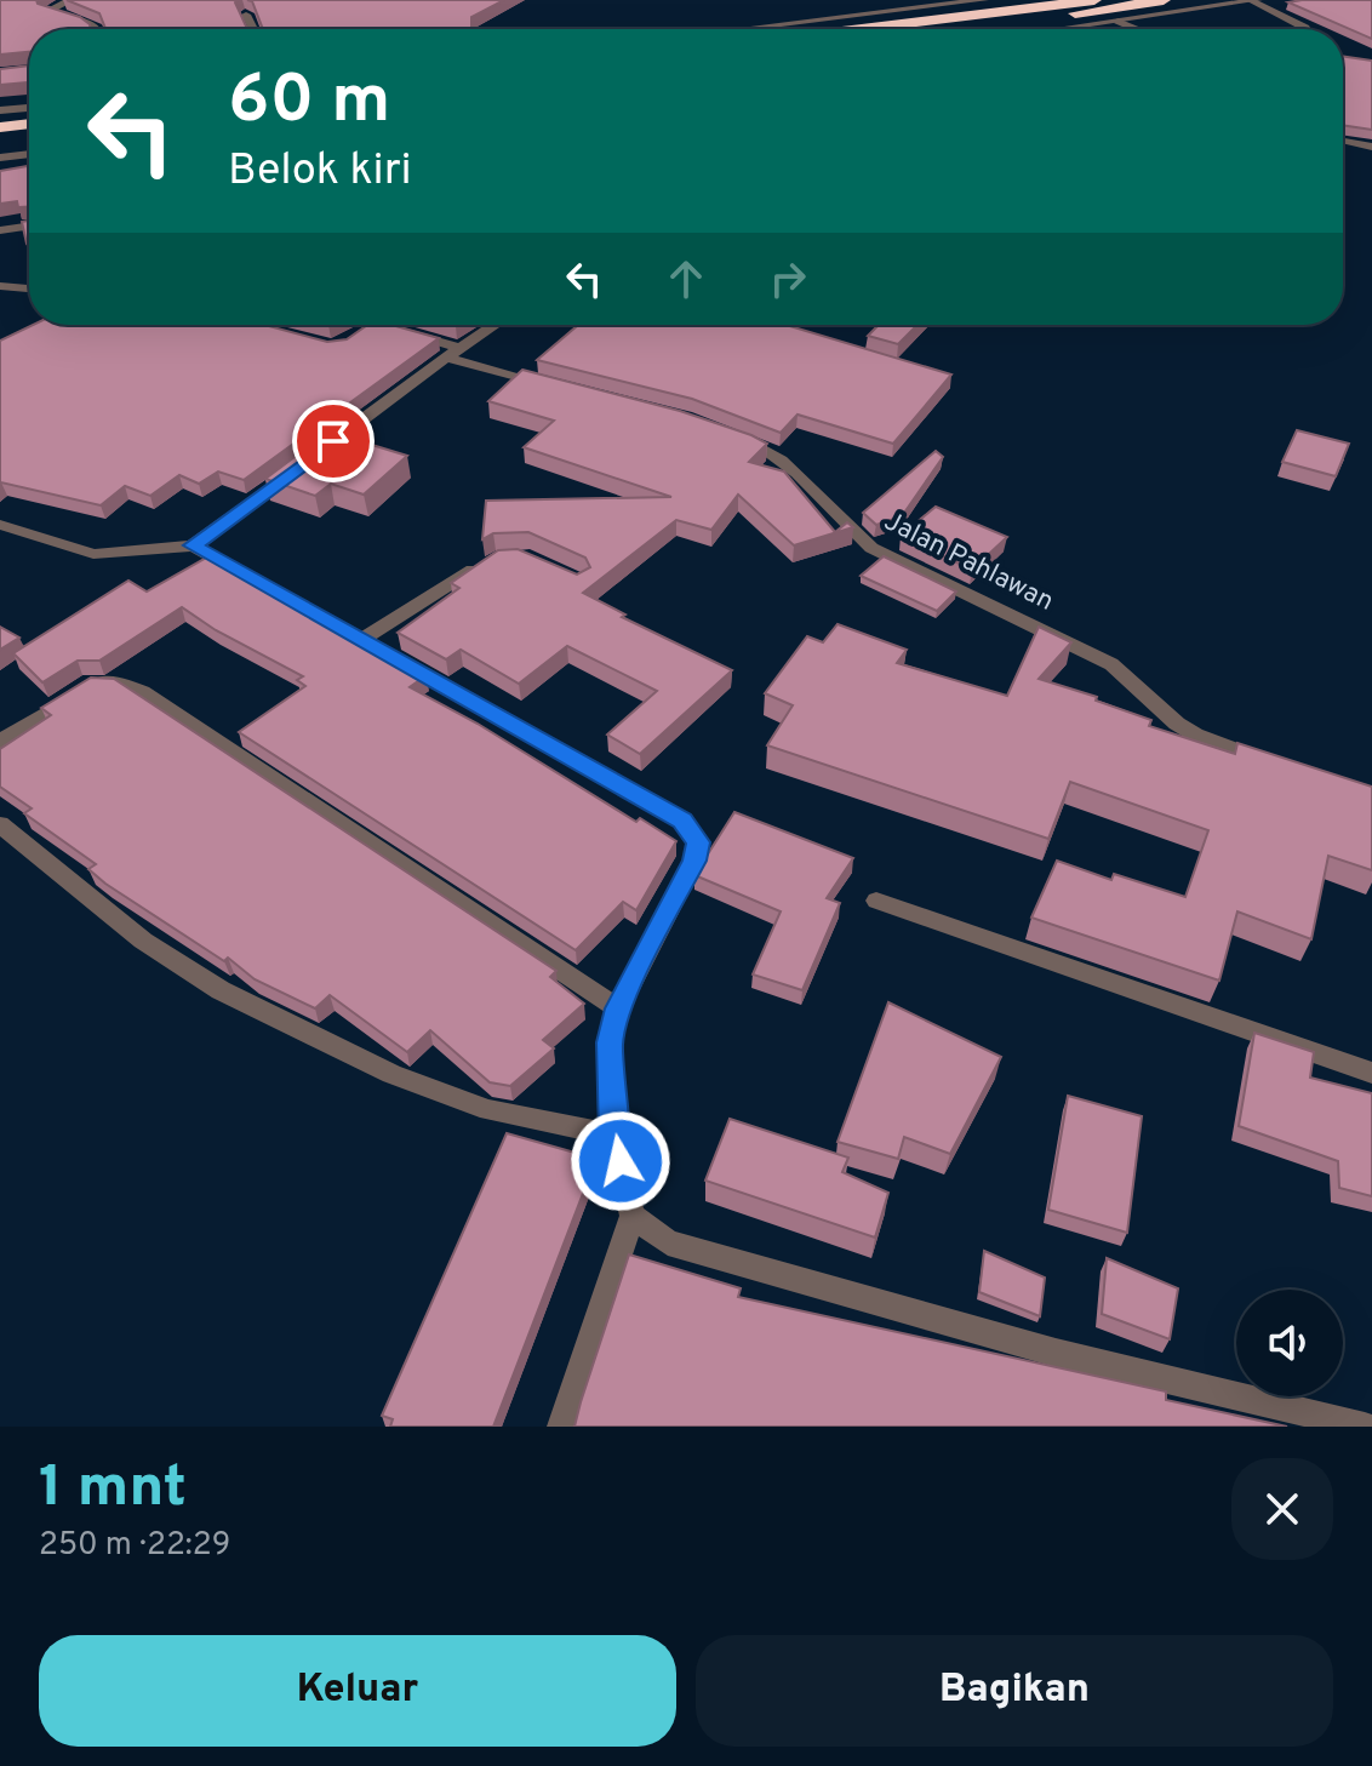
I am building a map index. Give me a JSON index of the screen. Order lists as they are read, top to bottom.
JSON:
{
  "streets": {
    "street": ["Jalan Pahlawan"]
  },
  "page": {
    "turn": ["60 m", "Belok kiri"],
    "heading": ["1 mnt", "250 m · 22:29"],
    "buttons": ["Keluar", "Bagikan"]
  }
}
